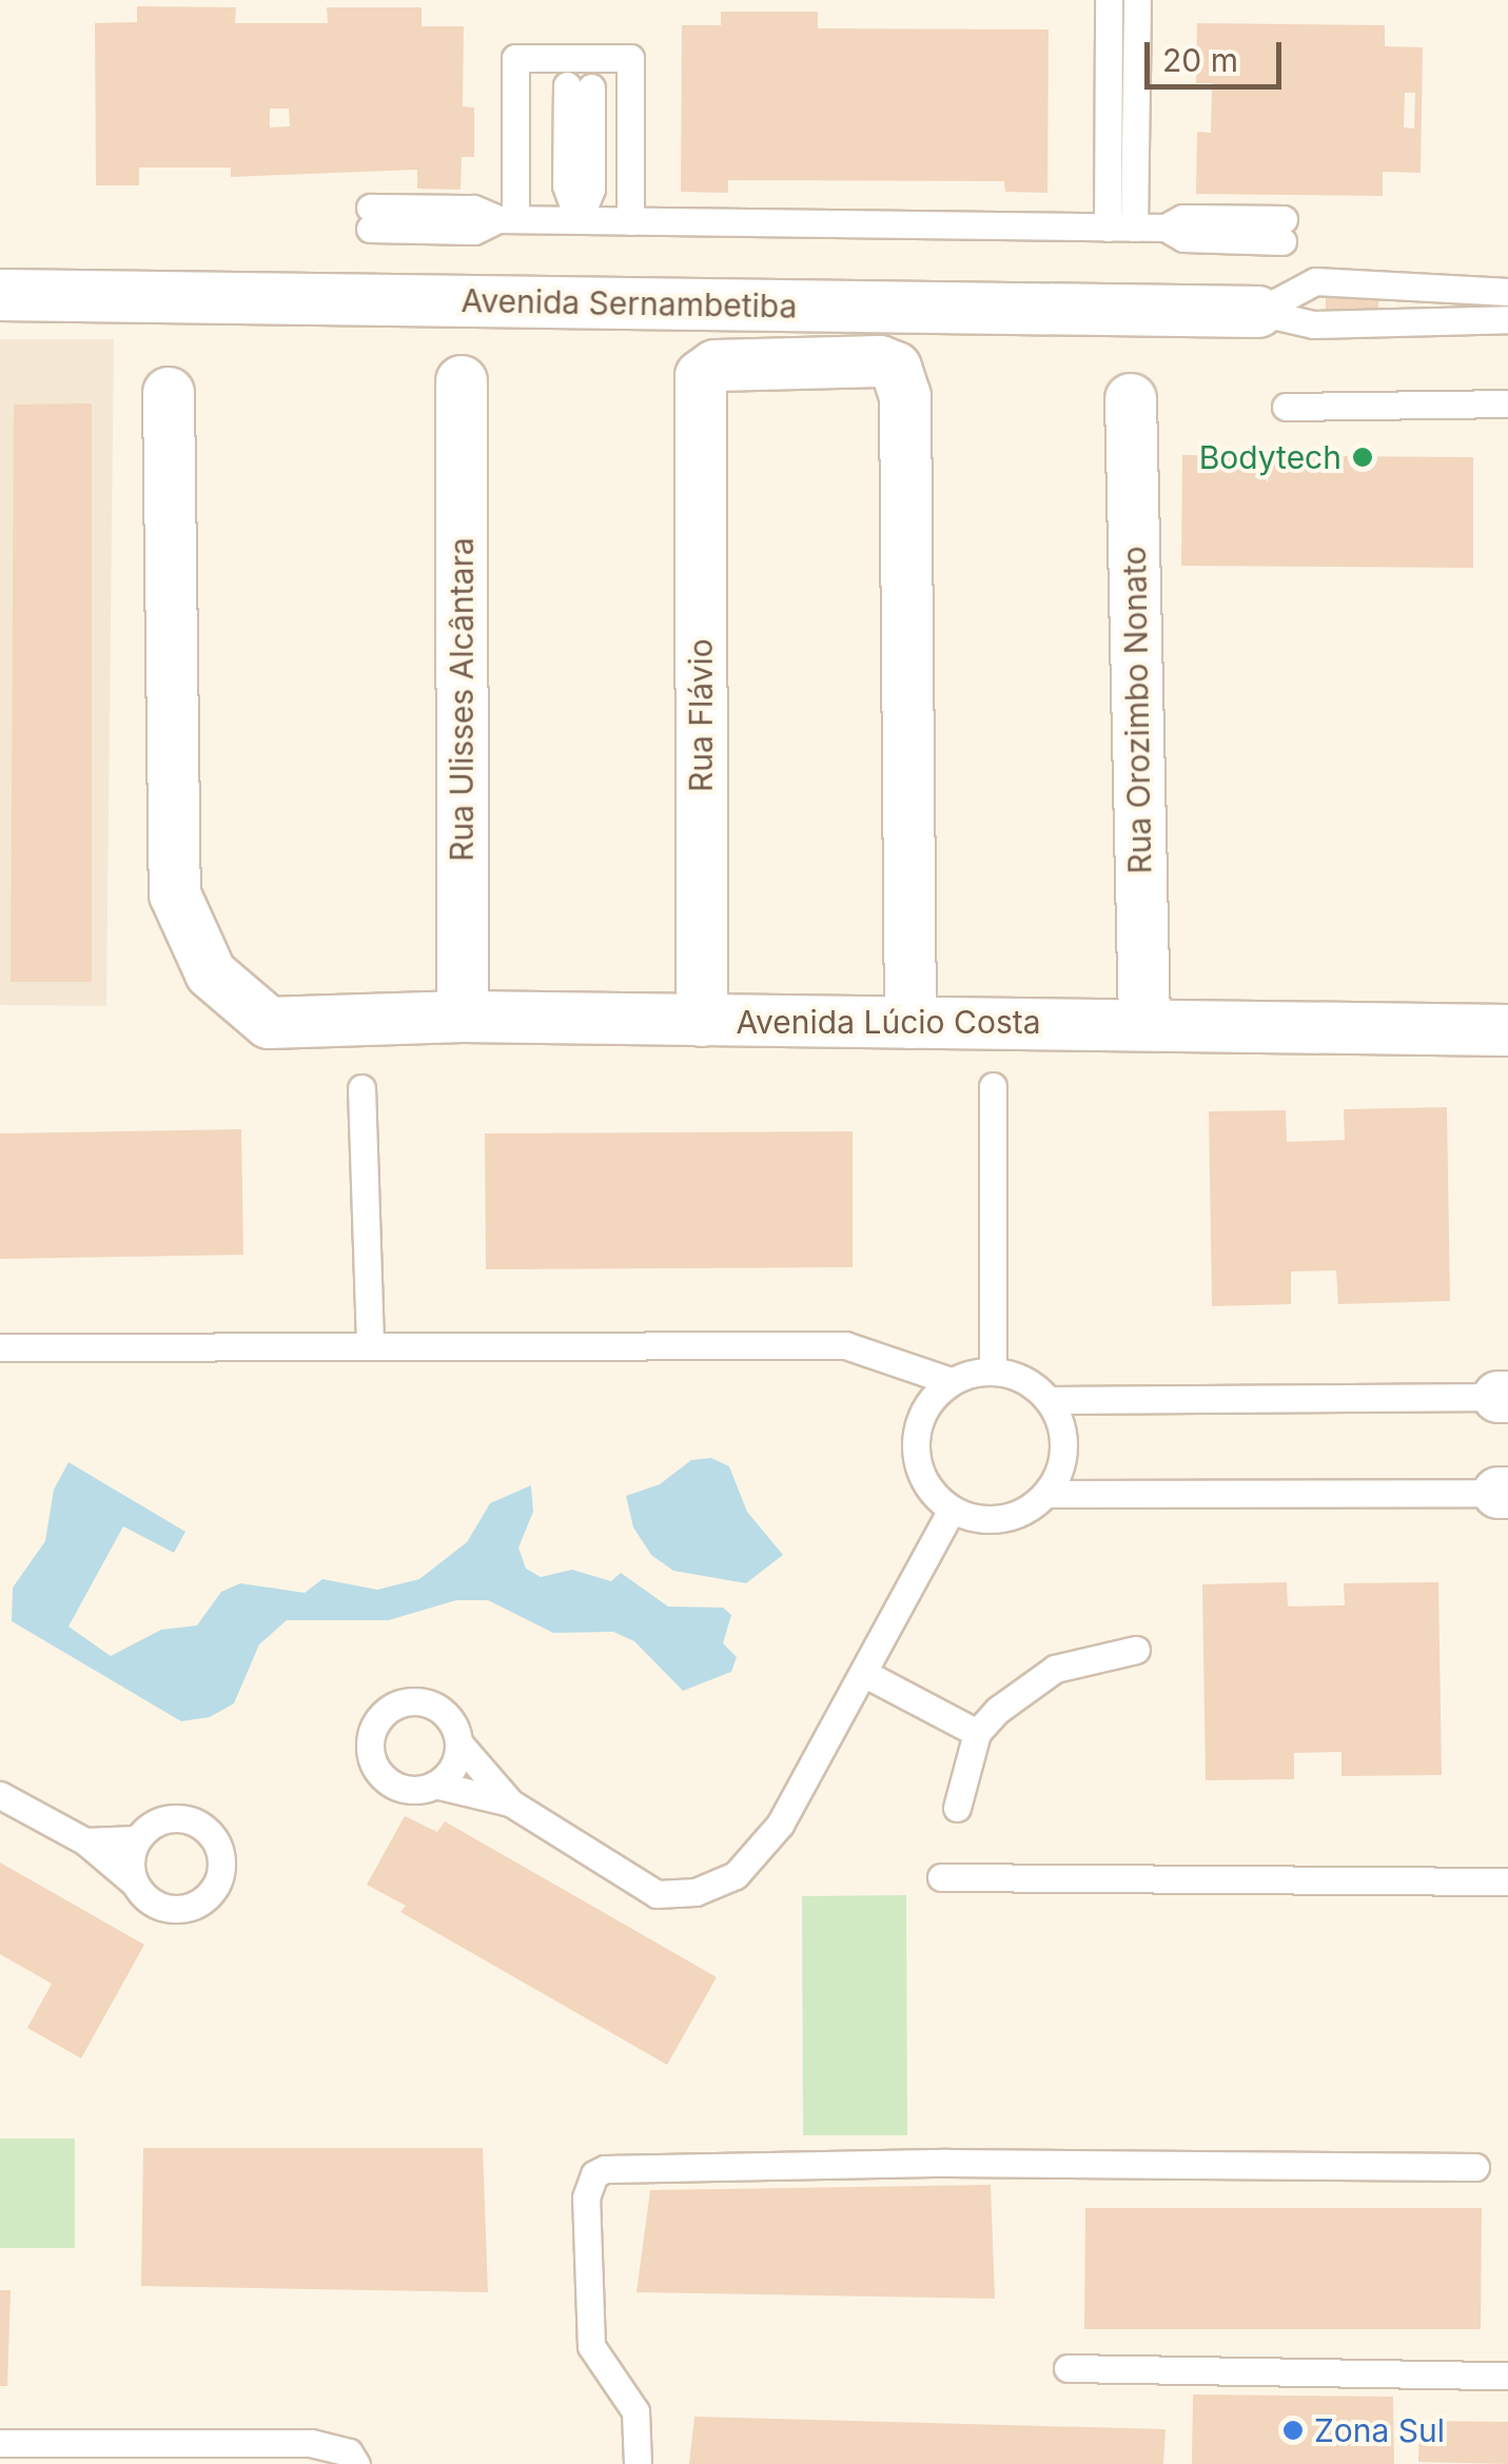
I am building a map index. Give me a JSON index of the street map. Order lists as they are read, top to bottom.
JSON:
{
  "streets": {
    "street": [
      "Avenida Sernambetiba",
      "Rua Ulisses Alcântara",
      "Rua Orozimbo Nonato",
      "Rua Flávio",
      "Avenida Lúcio Costa"
    ]
  },
  "crossings": [
    ["Rua Ulisses Alcântara", "Avenida Lúcio Costa"],
    ["Rua Orozimbo Nonato", "Avenida Lúcio Costa"],
    ["Rua Flávio", "Avenida Lúcio Costa"]
  ],
  "places": ["Bodytech", "Zona Sul"],
  "scale_bar": "20 m"
}
